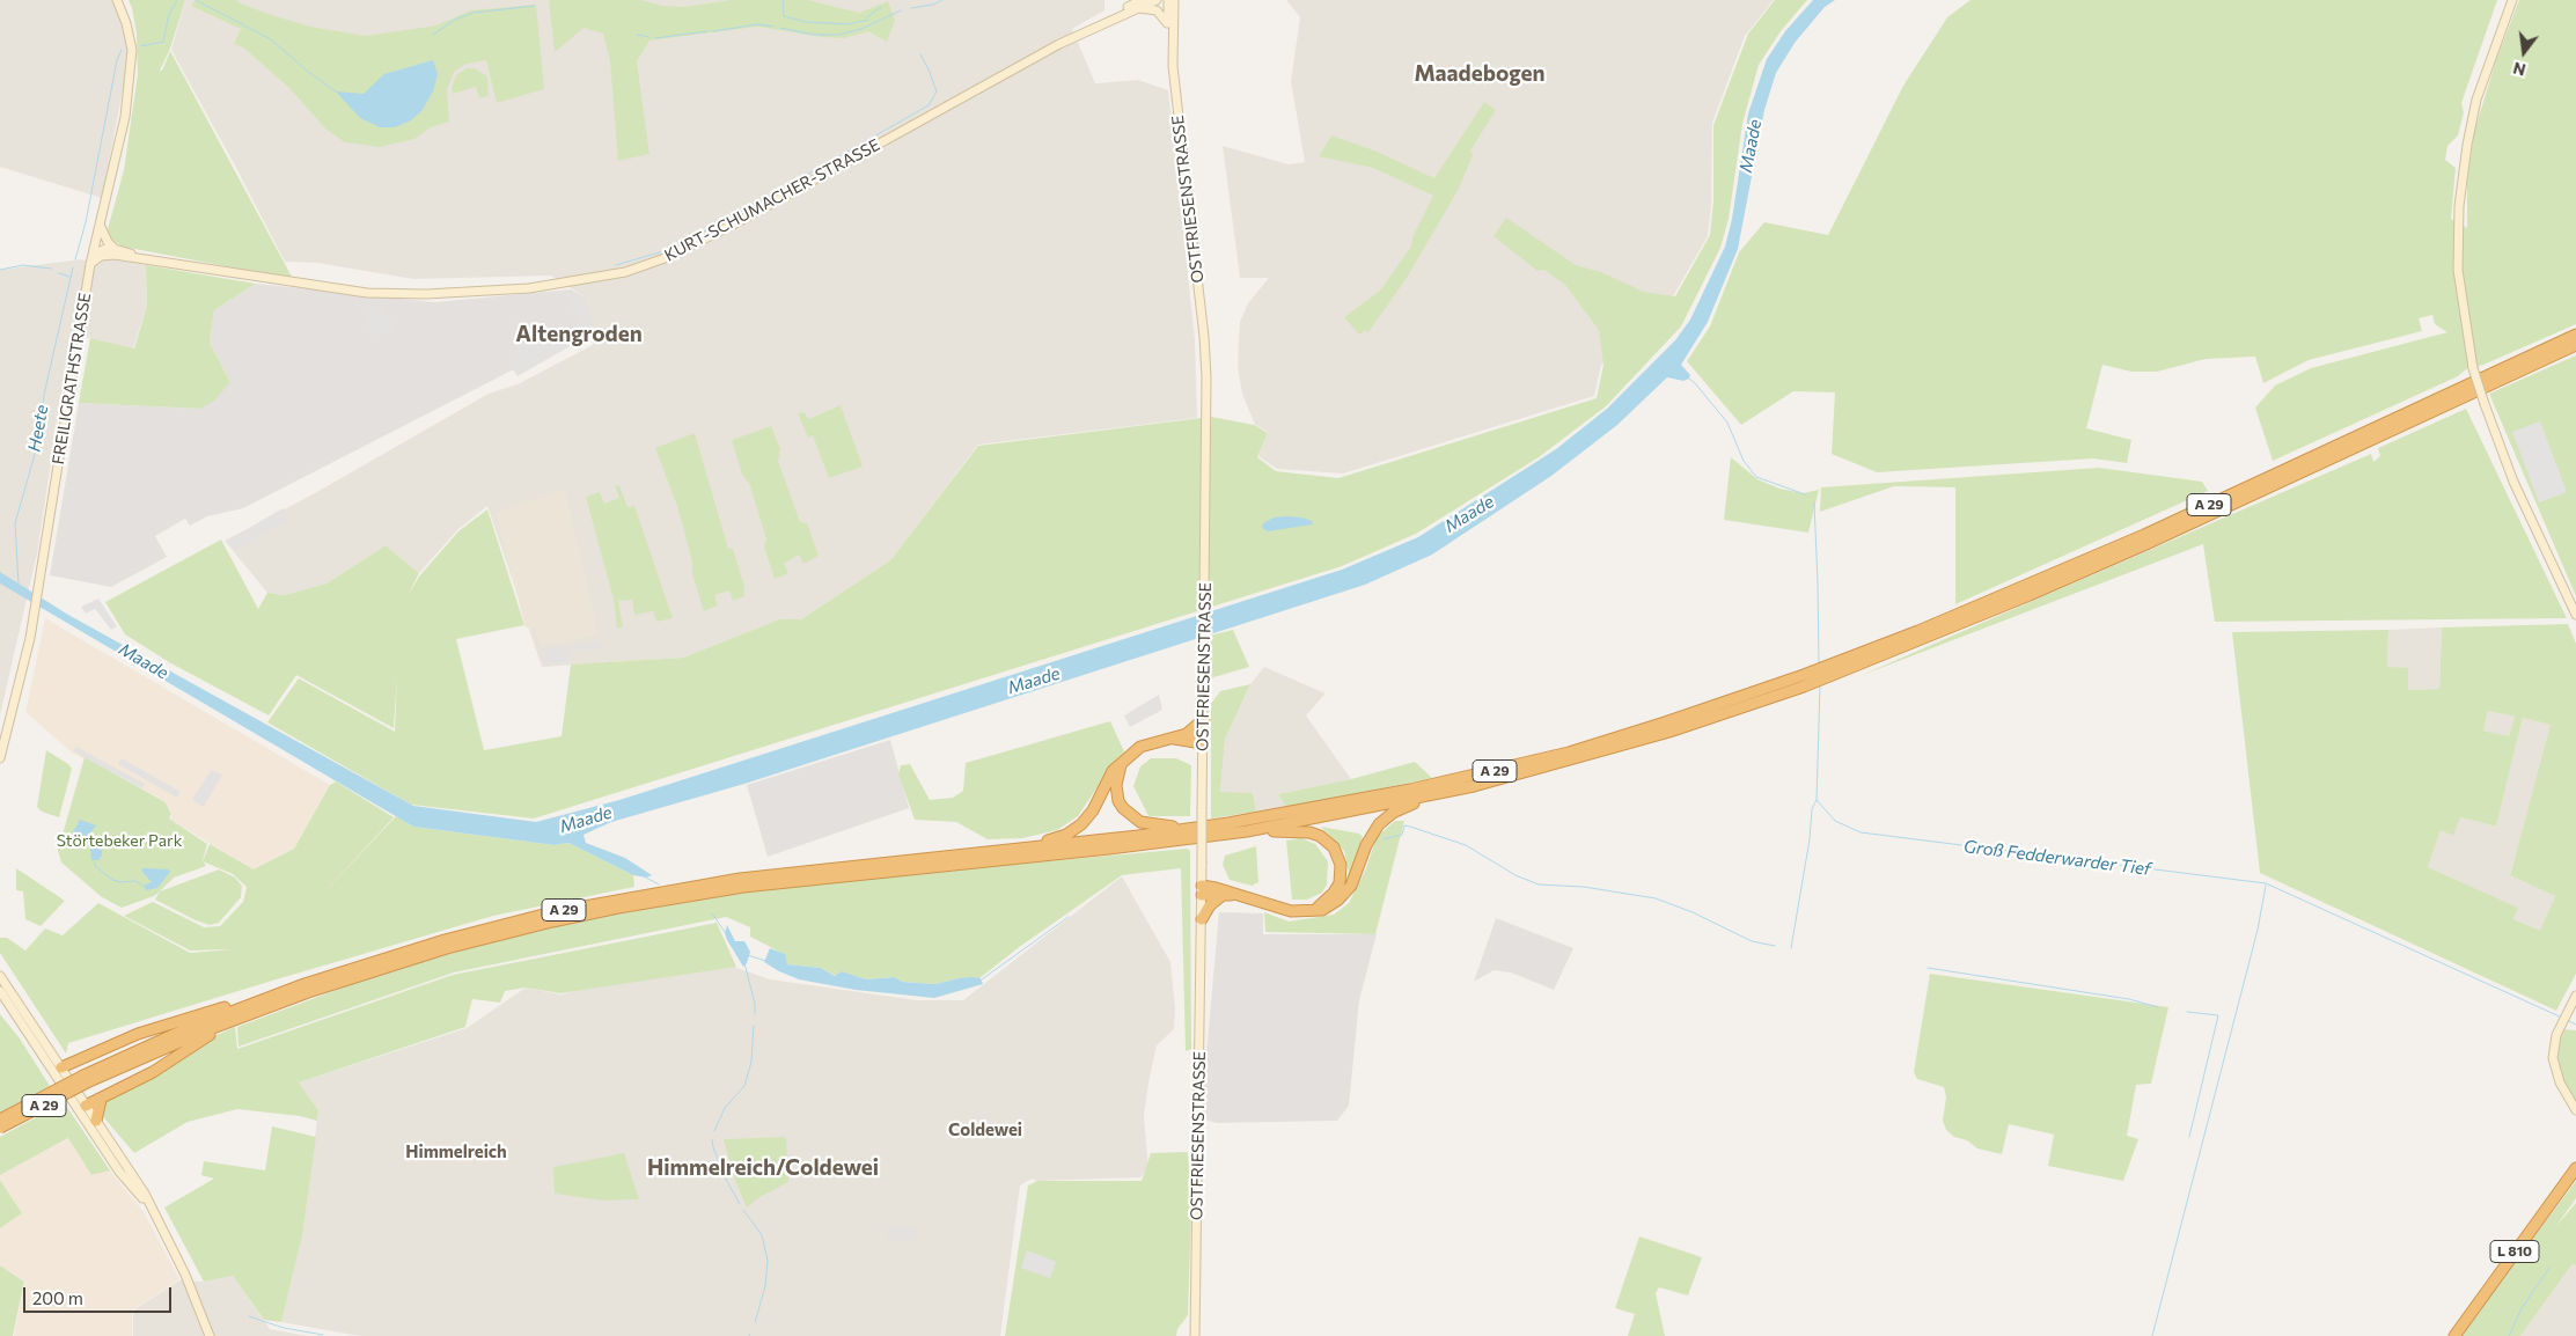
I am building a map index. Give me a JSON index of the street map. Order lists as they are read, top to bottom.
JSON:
{
  "streets": {
    "highway": ["A 29", "L 810"],
    "main road": ["OSTFRIESENSTRASSE", "KURT-SCHUMACHER-STRASSE", "FREILIGRATHSTRASSE"]
  },
  "crossings": [
    ["KURT-SCHUMACHER-STRASSE", "FREILIGRATHSTRASSE"]
  ],
  "districts": [
    "Maadebogen",
    "Altengroden",
    "Coldewei",
    "Himmelreich",
    "Himmelreich/Coldewei"
  ],
  "water": ["Maade", "Heete", "Groß Fedderwarder Tief"],
  "parks": ["Störtebeker Park"],
  "scale_bar": "200 m",
  "north": "bottom"
}
